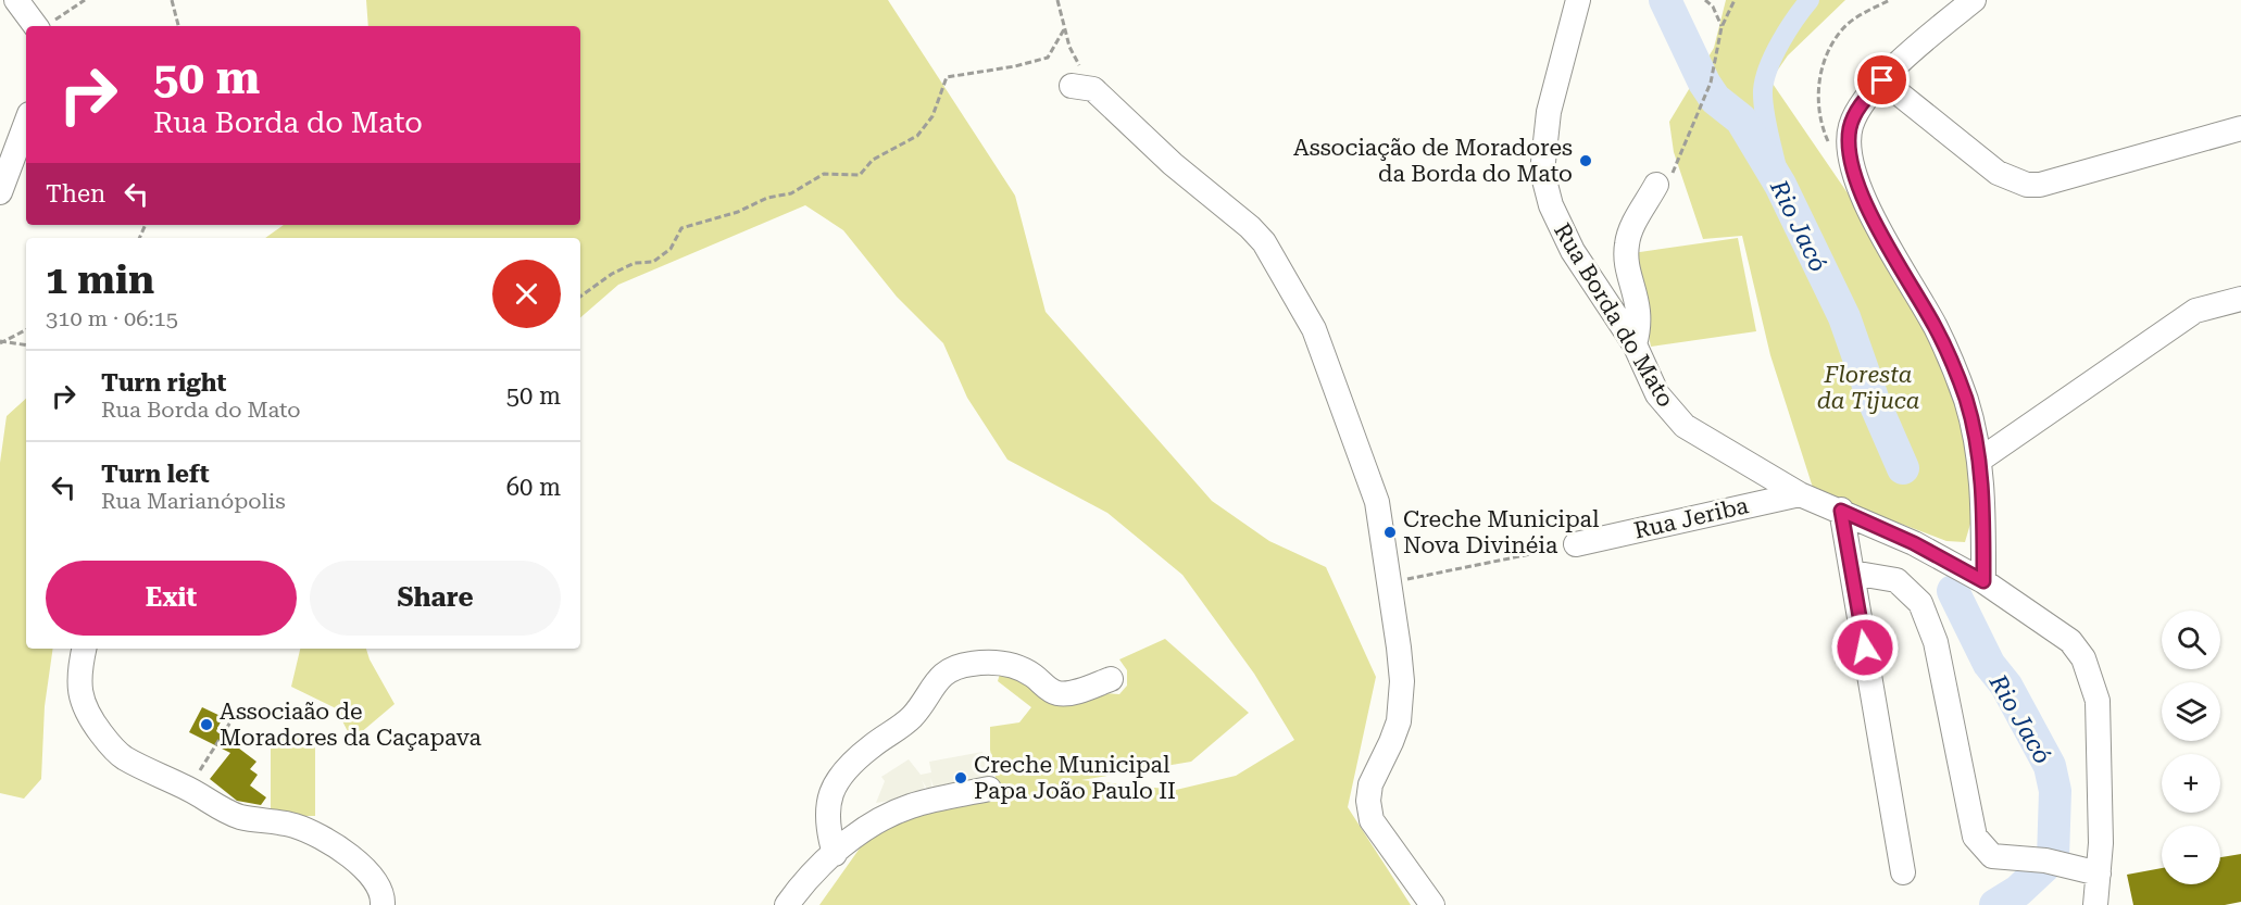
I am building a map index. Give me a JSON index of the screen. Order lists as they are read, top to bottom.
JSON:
{
  "streets": {
    "street": ["Rua Borda do Mato", "Rua Jeriba"]
  },
  "crossings": [
    ["Rua Borda do Mato", "Rua Jeriba"]
  ],
  "water": ["Rio Jacó"],
  "parks": ["Floresta da Tijuca"],
  "places": [
    "Associação de Moradores da Borda do Mato",
    "Creche Municipal Nova Divinéia",
    "Associaão de Moradores da Caçapava",
    "Creche Municipal Papa João Paulo II"
  ],
  "page": {
    "turn": ["50 m", "Rua Borda do Mato"],
    "then": "Then",
    "heading": ["1 min", "310 m · 06:15"],
    "list": [
      {
        "name": "Turn right",
        "note": "Rua Borda do Mato",
        "value": "50 m"
      },
      {
        "name": "Turn left",
        "note": "Rua Marianópolis",
        "value": "60 m"
      }
    ],
    "buttons": ["Exit", "Share"],
    "map_buttons": ["+", "−"]
  }
}
